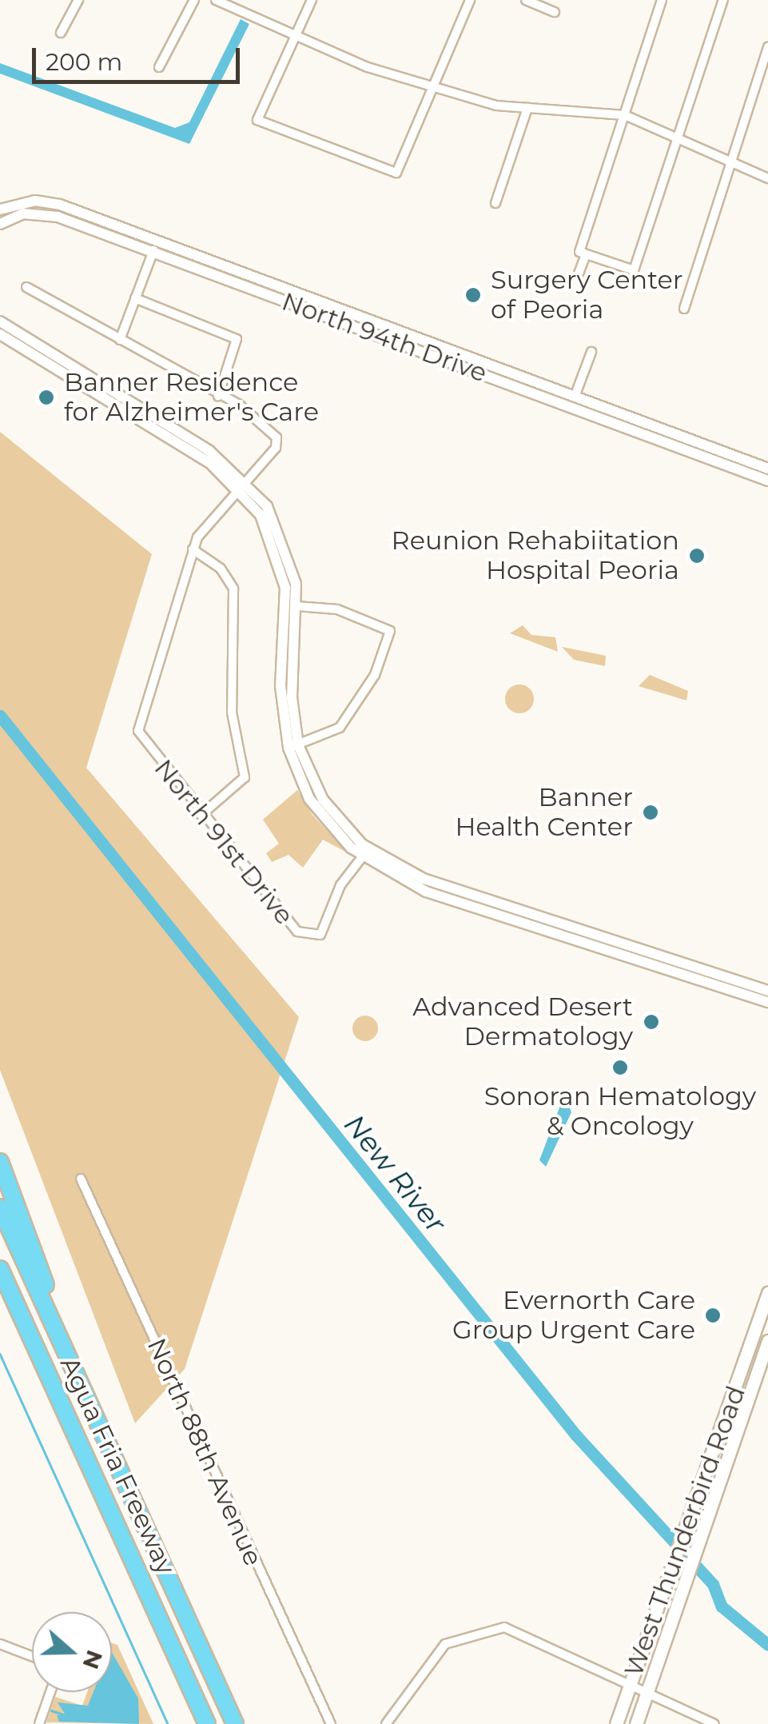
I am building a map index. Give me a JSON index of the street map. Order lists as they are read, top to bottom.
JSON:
{
  "streets": {
    "highway": ["Agua Fria Freeway"],
    "main road": ["West Thunderbird Road"],
    "street": ["North 94th Drive", "North 91st Drive", "North 88th Avenue"]
  },
  "water": ["New River"],
  "places": [
    "Surgery Center of Peoria",
    "Banner Residence for Alzheimer's Care",
    "Reunion Rehabiitation Hospital Peoria",
    "Banner Health Center",
    "Advanced Desert Dermatology",
    "Sonoran Hematology & Oncology",
    "Evernorth Care Group Urgent Care"
  ],
  "scale_bar": "200 m",
  "north": "right"
}
